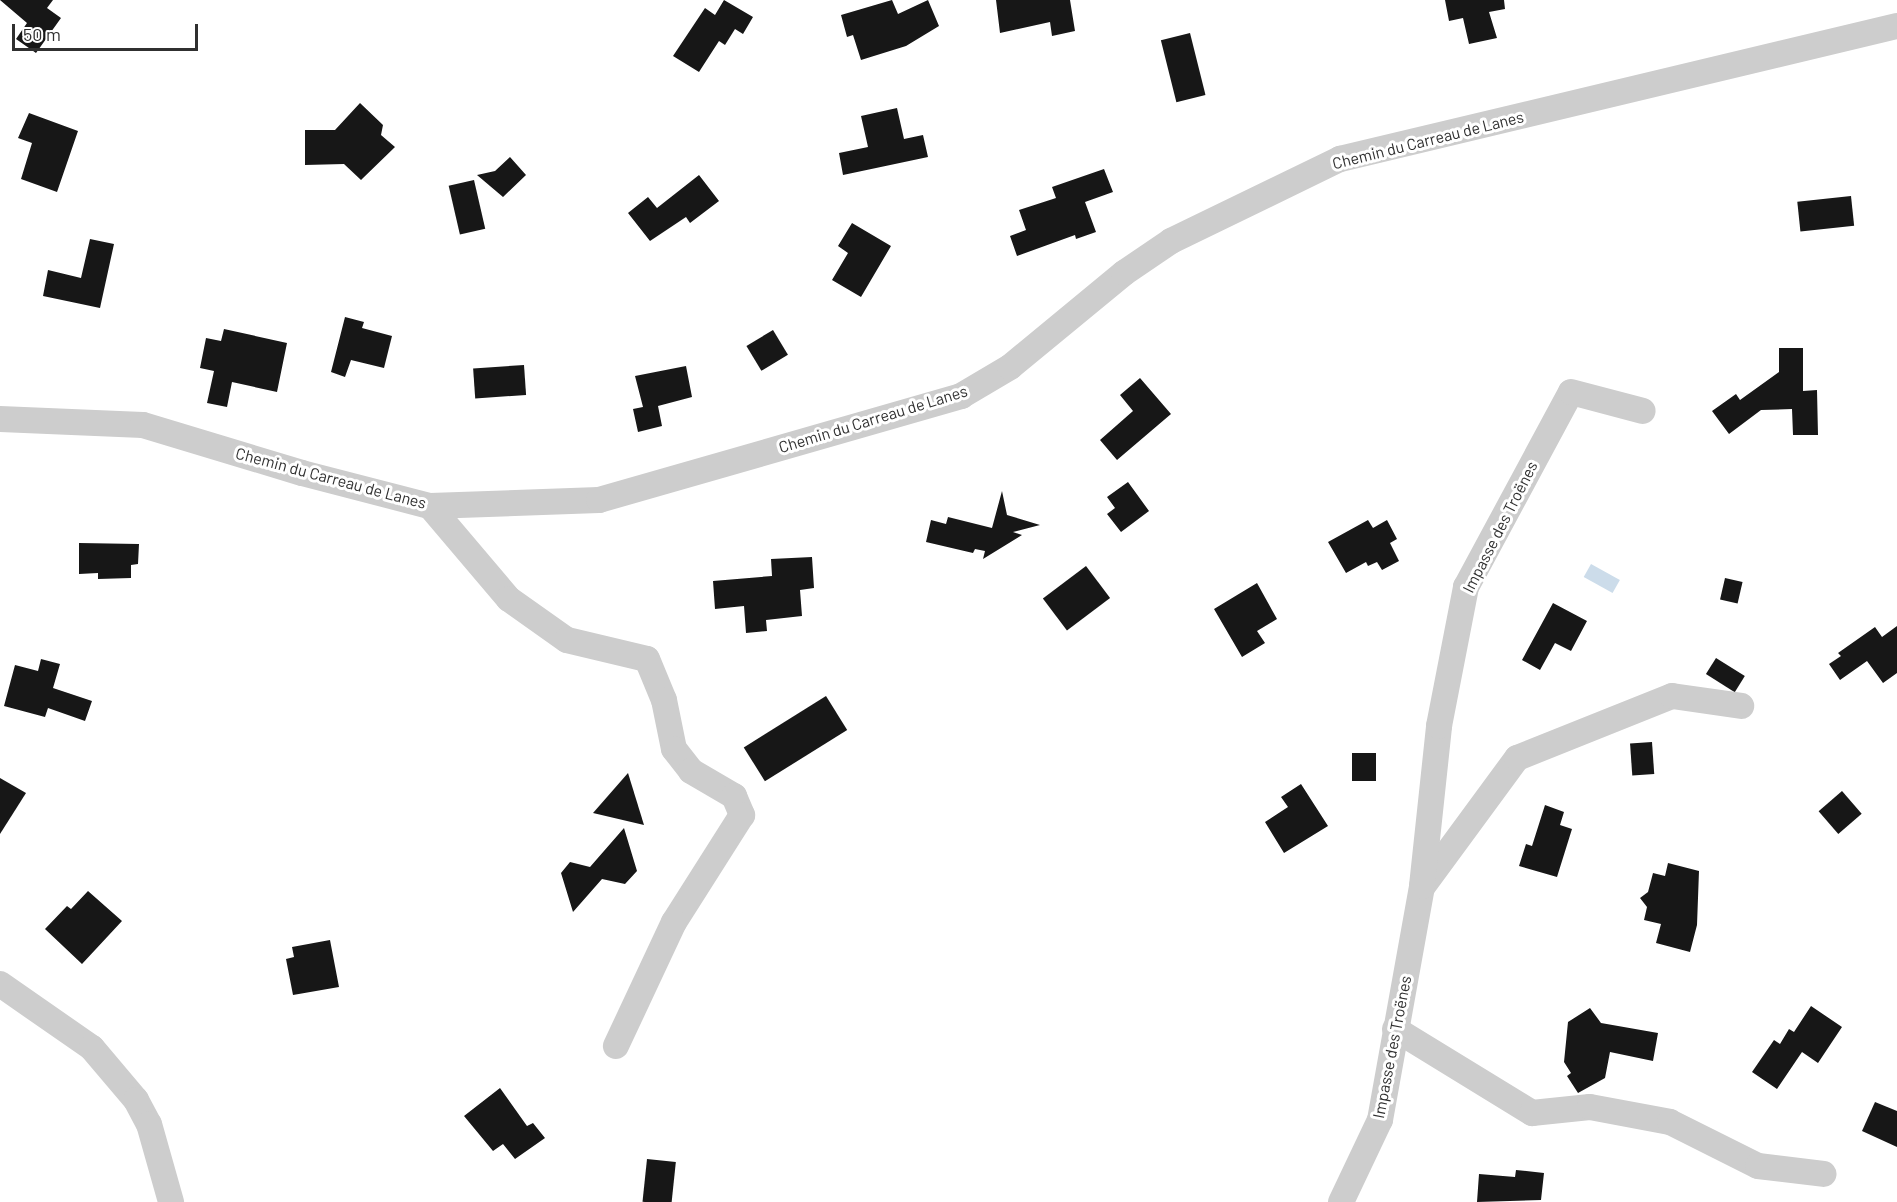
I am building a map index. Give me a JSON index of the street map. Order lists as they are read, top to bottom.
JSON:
{
  "streets": {
    "street": ["Chemin du Carreau de Lanes", "Impasse des Troënes"]
  },
  "scale_bar": "50 m"
}
